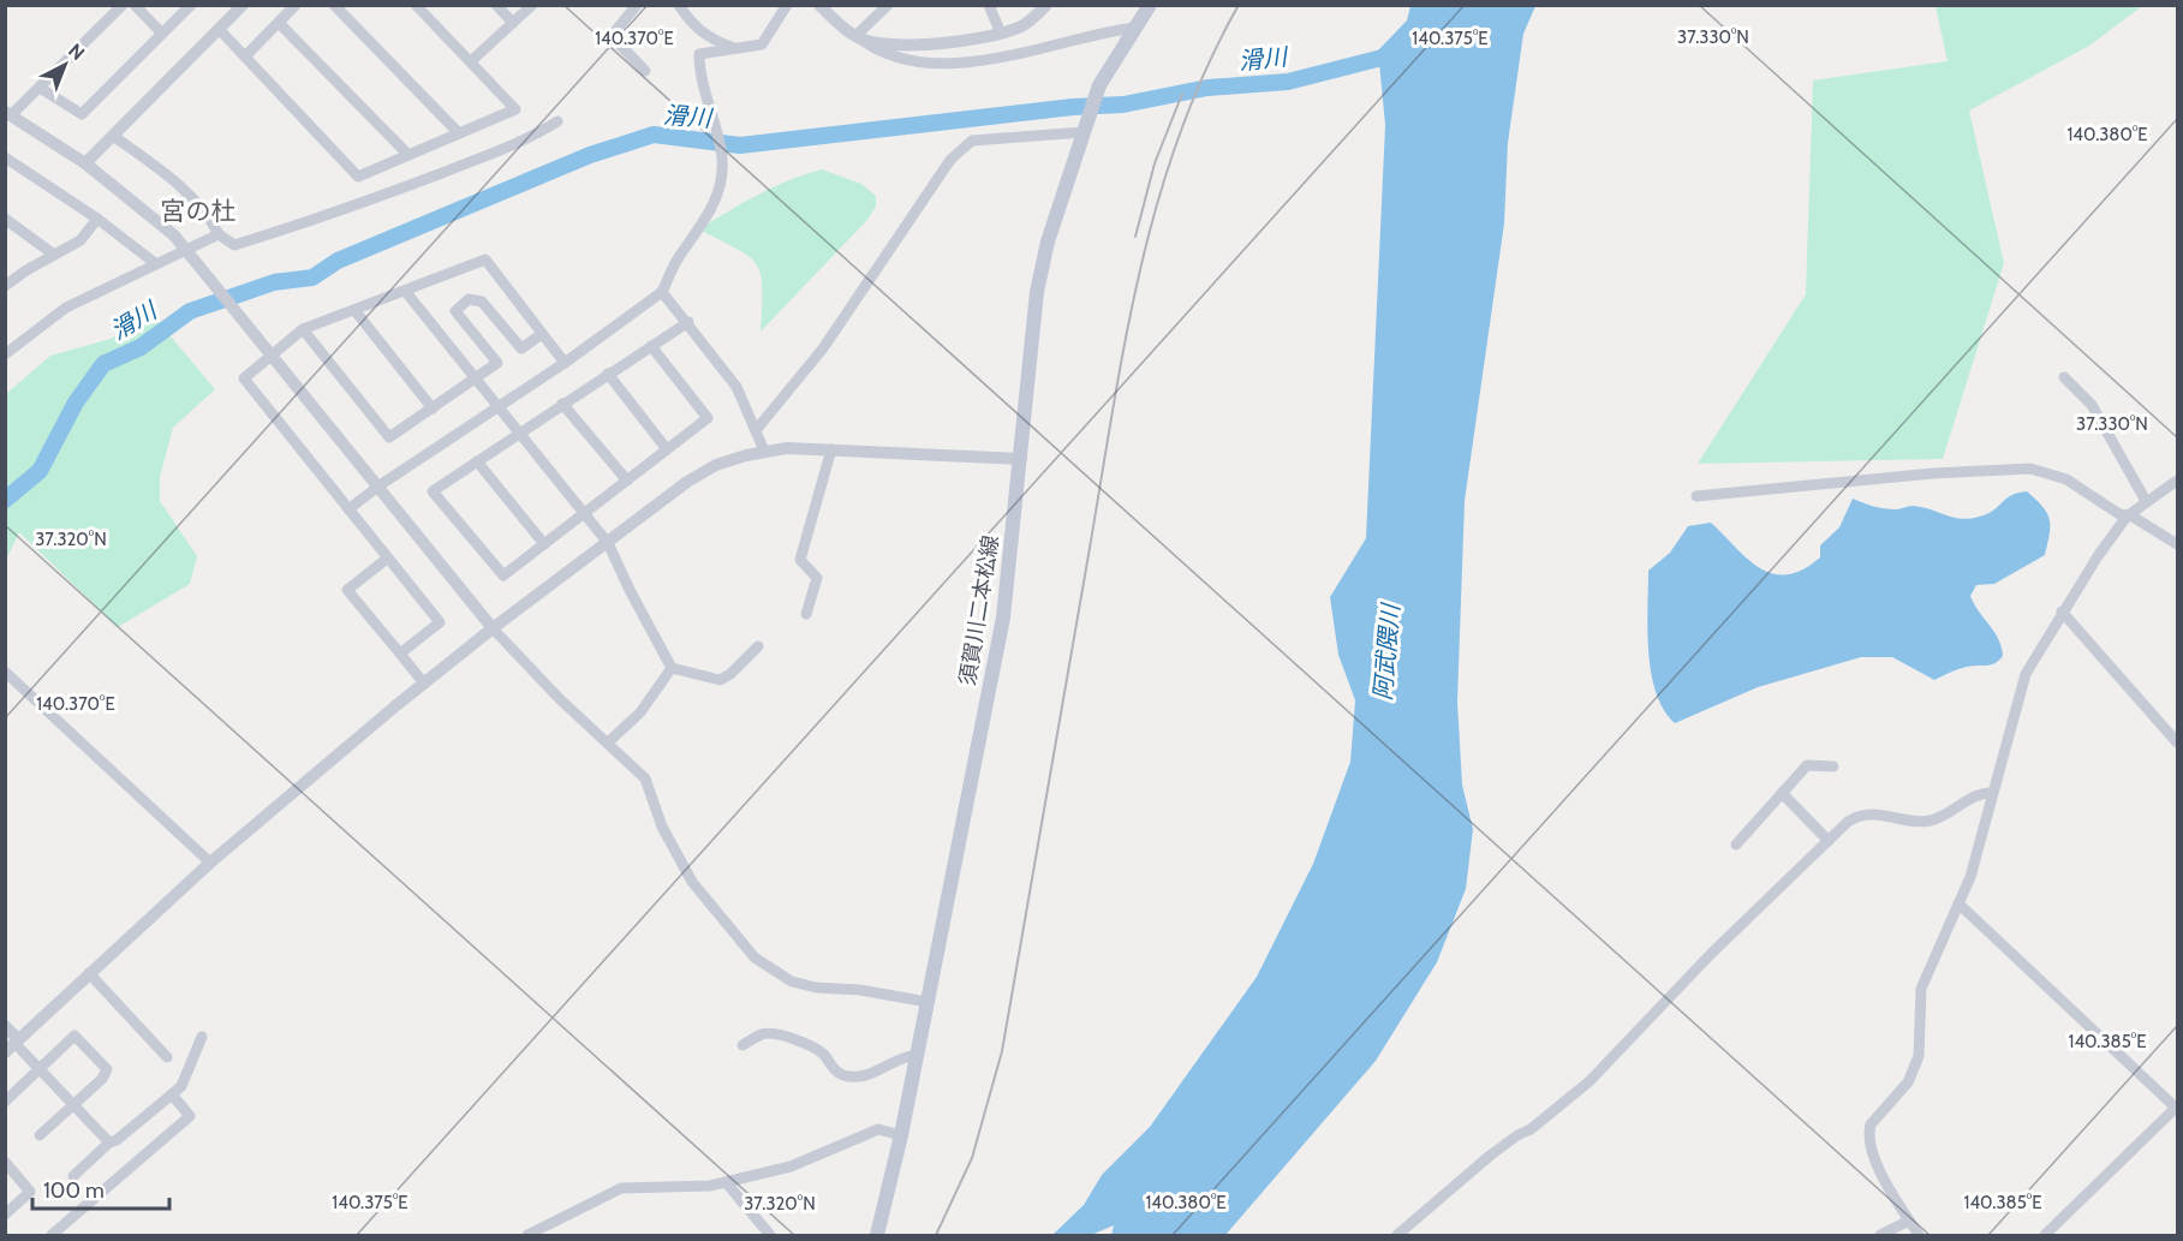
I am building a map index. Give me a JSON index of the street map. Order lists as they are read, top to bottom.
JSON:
{
  "streets": {
    "main road": ["須賀川二本松線"]
  },
  "districts": ["宮の杜"],
  "water": ["滑川", "阿武隈川"],
  "scale_bar": "100 m",
  "north": "top right",
  "coordinates": [
    "37.330°N",
    "140.370°E",
    "140.375°E",
    "140.380°E",
    "37.320°N",
    "140.385°E"
  ]
}
